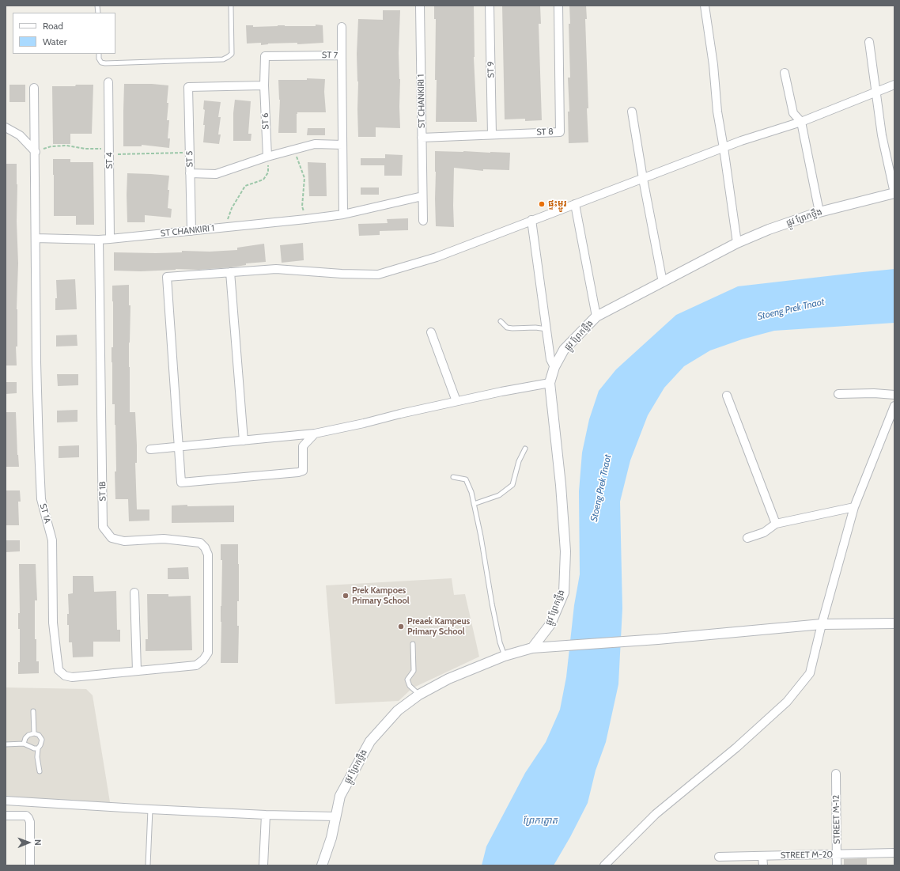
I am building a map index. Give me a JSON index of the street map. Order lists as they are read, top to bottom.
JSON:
{
  "streets": {
    "street": [
      "ST 7",
      "ST 9",
      "ST CHANKIRI 1",
      "ST 6",
      "ST 8",
      "ST 5",
      "ST 4",
      "ផ្លូវ ព្រែកថ្លឹង",
      "ST 1B",
      "ST 1A",
      "STREET M-12",
      "STREET M-20"
    ]
  },
  "crossings": [
    ["ST 7", "ST CHANKIRI 1"],
    ["ST 7", "ST 6"],
    ["ST 7", "ST 5"],
    ["ST 9", "ST 8"],
    ["ST CHANKIRI 1", "ST 8"],
    ["ST CHANKIRI 1", "ST 5"],
    ["ST CHANKIRI 1", "ST 4"],
    ["ST CHANKIRI 1", "ST 1B"],
    ["ST CHANKIRI 1", "ST 1A"],
    ["ST 6", "ST 5"],
    ["ST 1B", "ST 1A"],
    ["STREET M-12", "STREET M-20"]
  ],
  "water": ["Stoeng Prek Tnaot", "ព្រែកត្នោត"],
  "places": ["ផ្ទះម្ជូរ", "Prek Kampoes Primary School", "Preaek Kampeus Primary School"],
  "legend": ["Road", "Water"],
  "north": "right"
}
